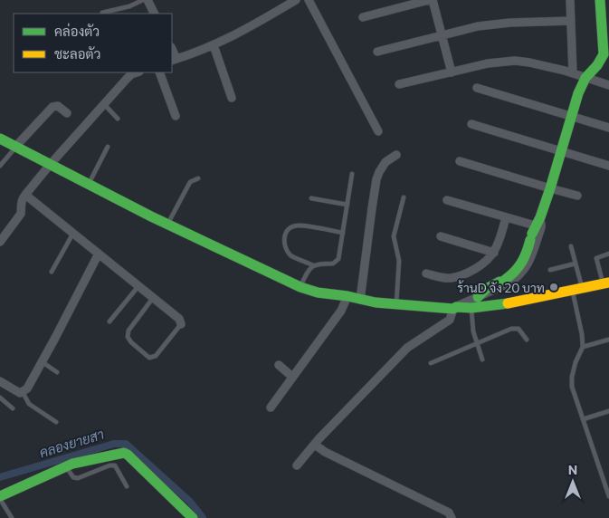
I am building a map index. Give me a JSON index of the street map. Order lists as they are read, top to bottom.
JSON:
{
  "water": ["คลองยายสา"],
  "places": ["ร้านD จัง 20 บาท"],
  "legend": ["คล่องตัว", "ชะลอตัว"],
  "north": "top"
}
